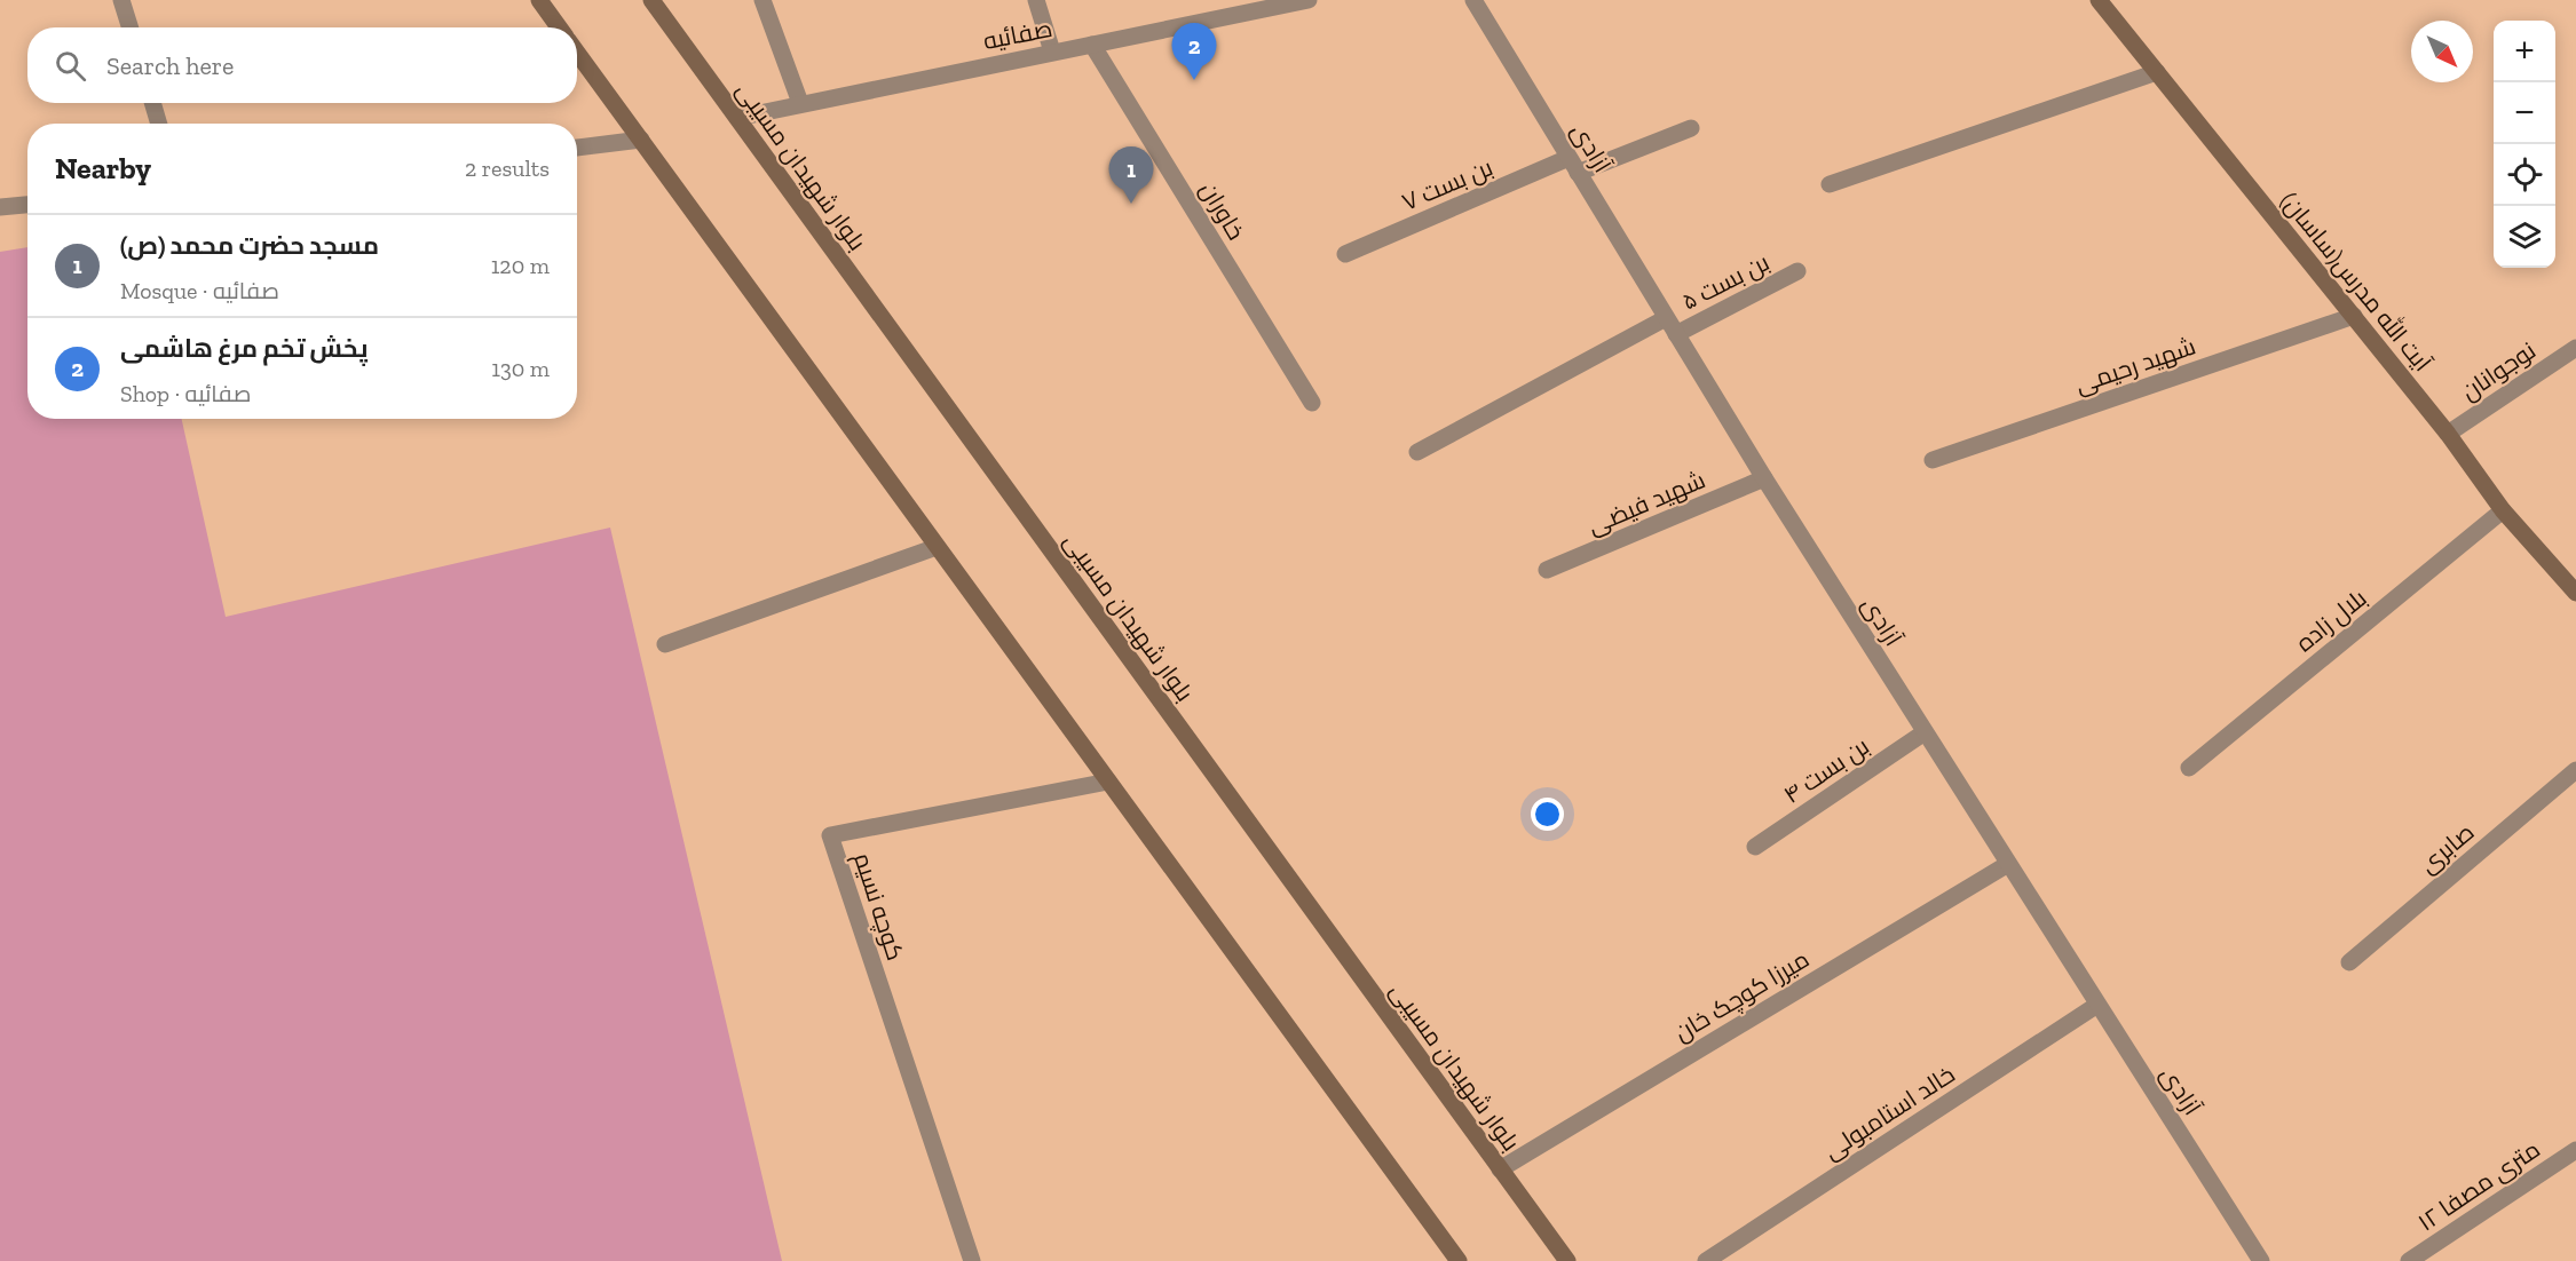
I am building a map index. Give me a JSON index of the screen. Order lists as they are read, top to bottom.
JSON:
{
  "streets": {
    "main road": ["بلوار شهیدان مسیبی", "آیت الله مدرس(ساسان)"],
    "street": [
      "صفائیه",
      "آزادی",
      "بن بست ۷",
      "خاوران",
      "بن بست ۵",
      "شهید رحیمی",
      "نوجوانان",
      "شهید فیضی",
      "بلال زاده",
      "بن بست ۴",
      "صابری",
      "کوچه نسیم",
      "میرزا کوچک خان",
      "خالد استامبولی",
      "۱۲ متری مصفا"
    ]
  },
  "crossings": [
    ["صفائیه", "بلوار شهیدان مسیبی"],
    ["صفائیه", "خاوران"],
    ["آزادی", "بن بست ۷"],
    ["آزادی", "بن بست ۵"],
    ["آزادی", "شهید فیضی"],
    ["آزادی", "بن بست ۴"],
    ["آزادی", "میرزا کوچک خان"],
    ["آزادی", "خالد استامبولی"],
    ["بلوار شهیدان مسیبی", "میرزا کوچک خان"],
    ["آیت الله مدرس(ساسان)", "شهید رحیمی"],
    ["آیت الله مدرس(ساسان)", "نوجوانان"],
    ["آیت الله مدرس(ساسان)", "بلال زاده"]
  ],
  "north": "bottom right",
  "page": {
    "map_buttons": ["+", "−"],
    "pins": ["2", "1"],
    "search": "Search here",
    "heading": ["Nearby", "2 results"],
    "list": [
      {
        "mark": "1",
        "name": "مسجد حضرت محمد (ص)",
        "note": "Mosque · صفائیه",
        "value": "120 m"
      },
      {
        "mark": "2",
        "name": "پخش تخم مرغ هاشمی",
        "note": "Shop · صفائیه",
        "value": "130 m"
      }
    ]
  }
}
